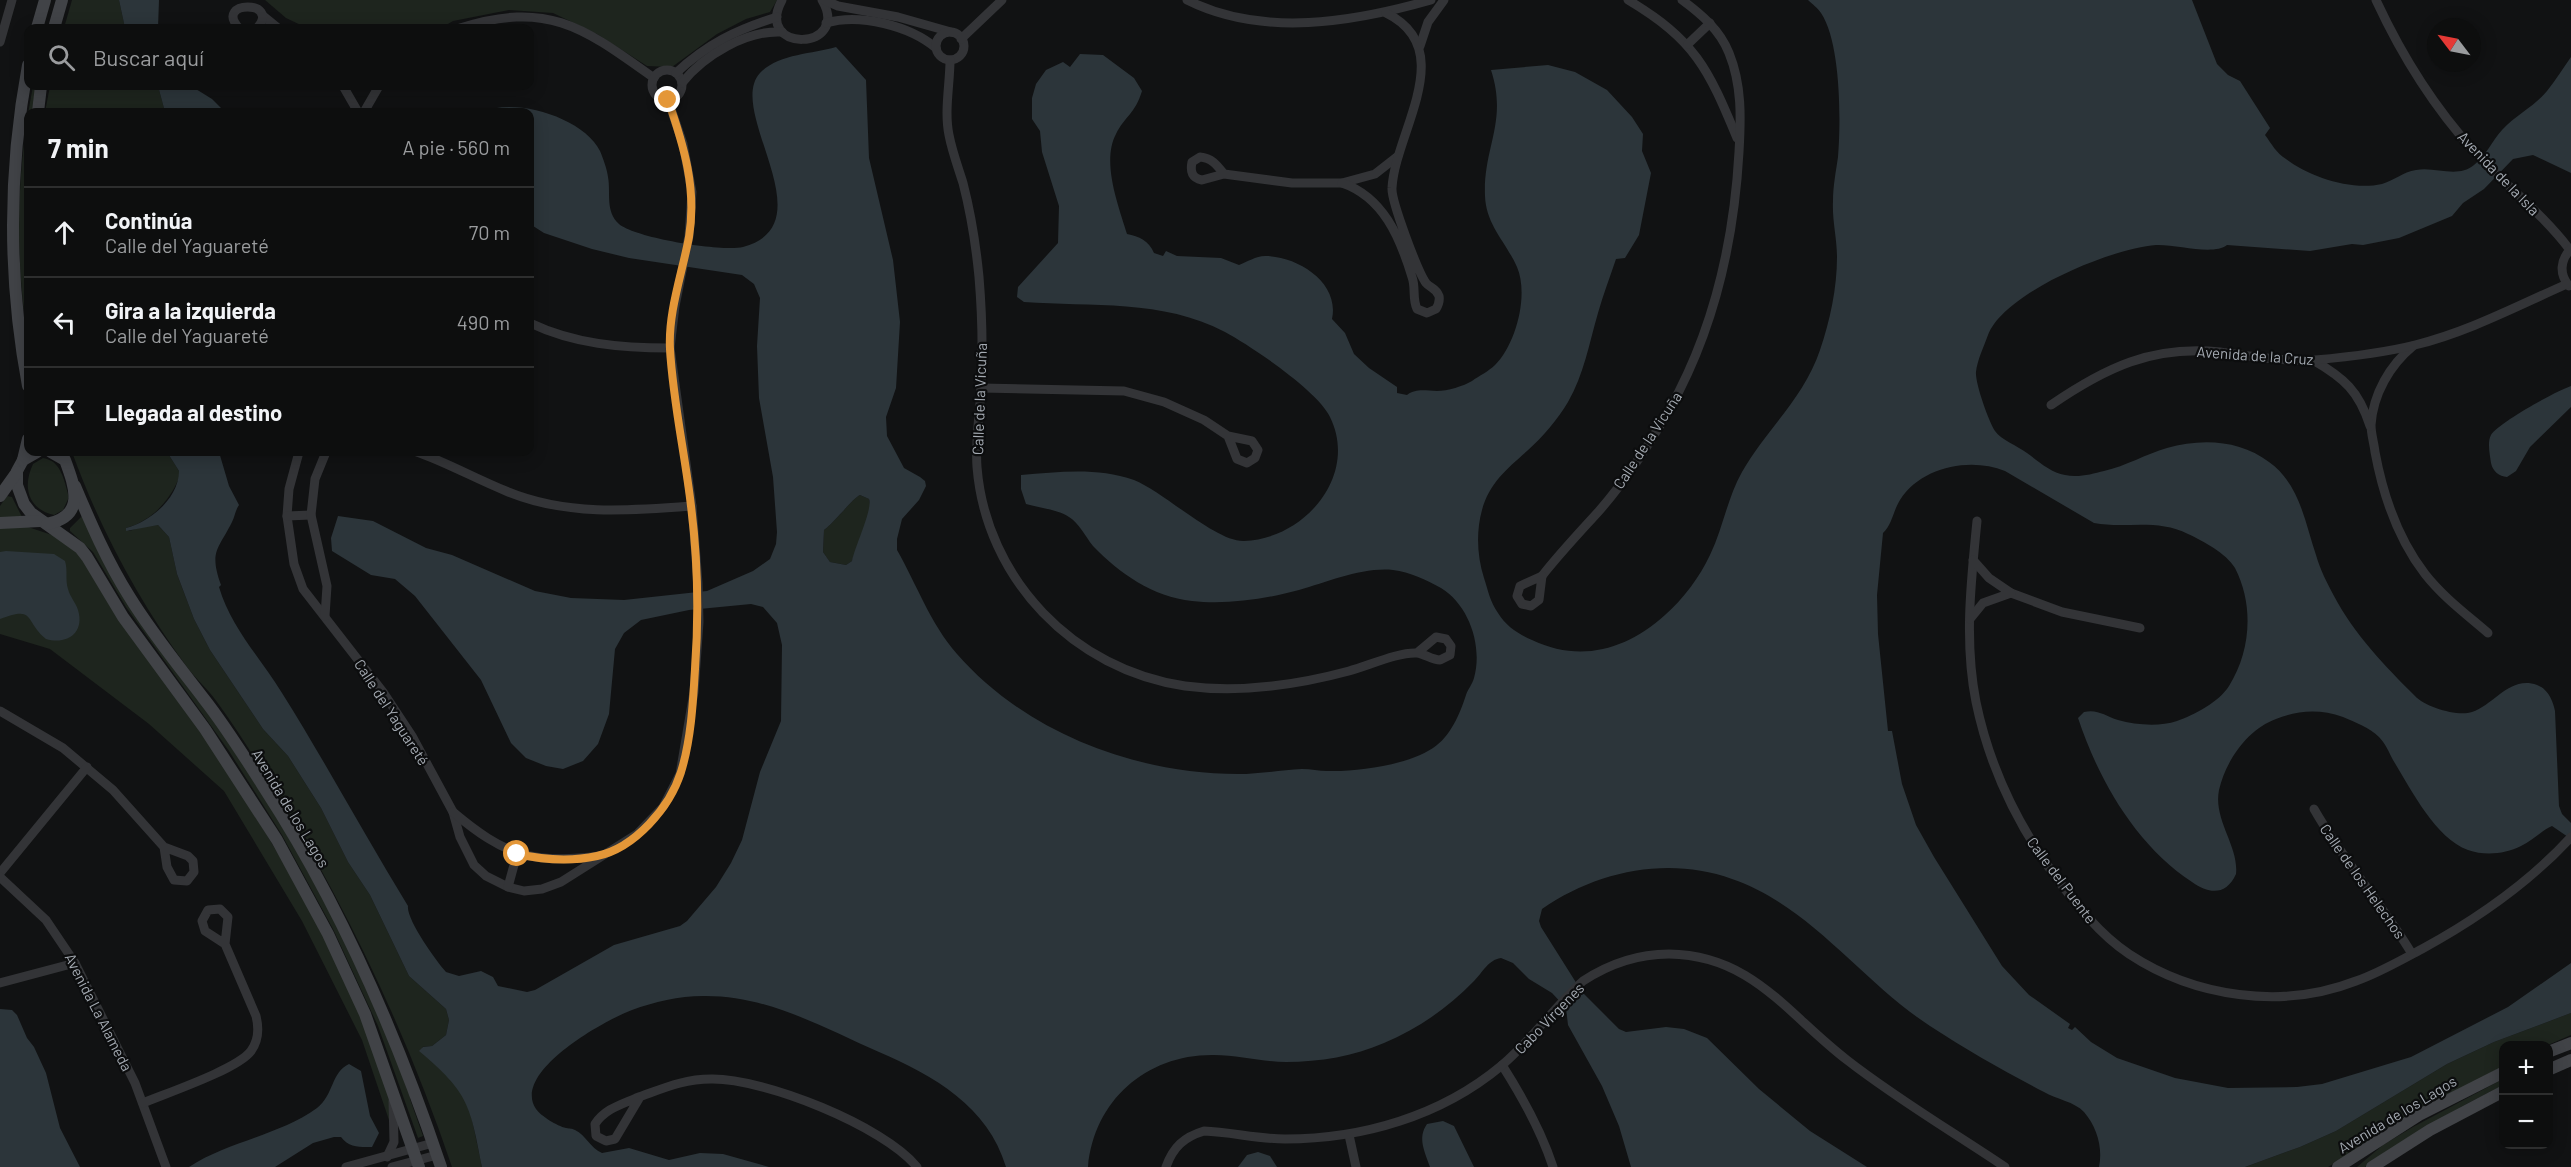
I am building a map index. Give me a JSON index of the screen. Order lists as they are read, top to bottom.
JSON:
{
  "streets": {
    "street": [
      "Avenida de la Isla",
      "Avenida de la Cruz",
      "Calle de la Vicuña",
      "Calle del Yaguareté",
      "Avenida de los Lagos",
      "Calle del Puente",
      "Calle de los Helechos",
      "Avenida La Alameda",
      "Cabo Vírgenes"
    ]
  },
  "crossings": [
    ["Calle del Puente", "Calle de los Helechos"]
  ],
  "north": "top left",
  "page": {
    "search": "Buscar aquí",
    "heading": ["7 min", "A pie · 560 m"],
    "list": [
      ["Continúa", "Calle del Yaguareté", "70 m"],
      ["Gira a la izquierda", "Calle del Yaguareté", "490 m"],
      "Llegada al destino"
    ],
    "map_buttons": ["+", "−"]
  }
}
